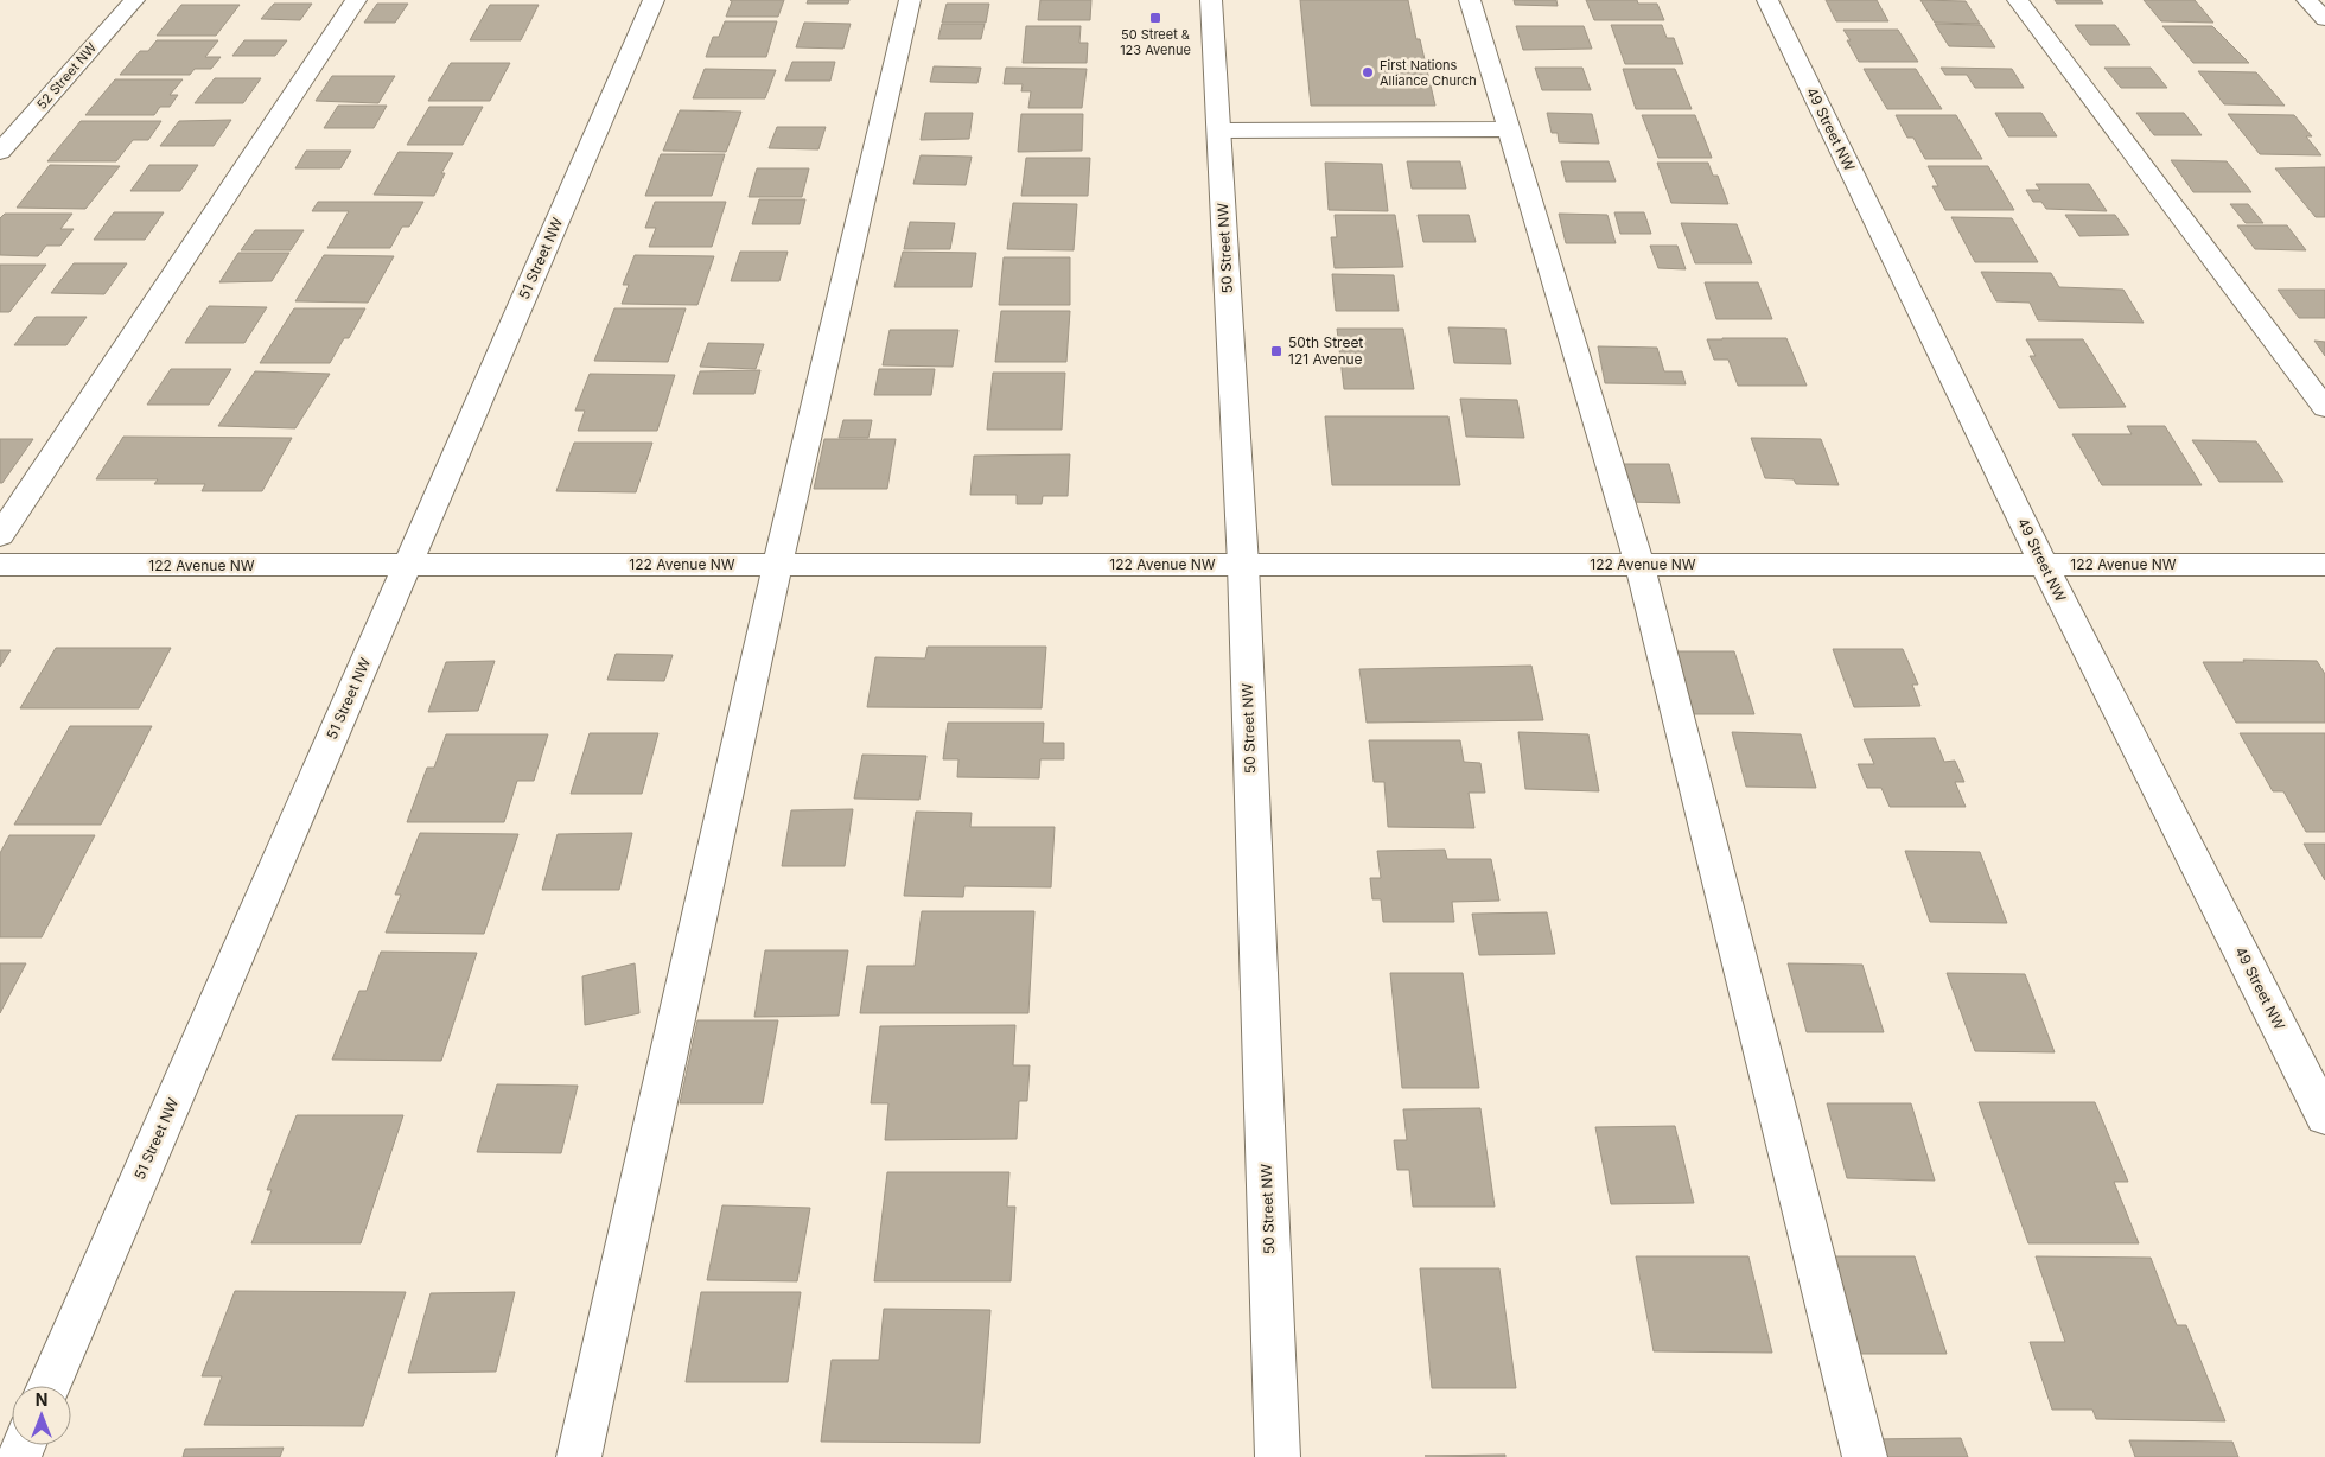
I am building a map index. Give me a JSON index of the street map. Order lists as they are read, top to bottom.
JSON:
{
  "streets": {
    "street": [
      "52 Street NW",
      "49 Street NW",
      "50 Street NW",
      "51 Street NW",
      "122 Avenue NW"
    ]
  },
  "crossings": [
    ["49 Street NW", "122 Avenue NW"],
    ["50 Street NW", "122 Avenue NW"],
    ["51 Street NW", "122 Avenue NW"]
  ],
  "places": {
    "transit": ["50 Street & 123 Avenue", "50th Street 121 Avenue"],
    "other": ["First Nations Alliance Church"]
  },
  "north": "top"
}
